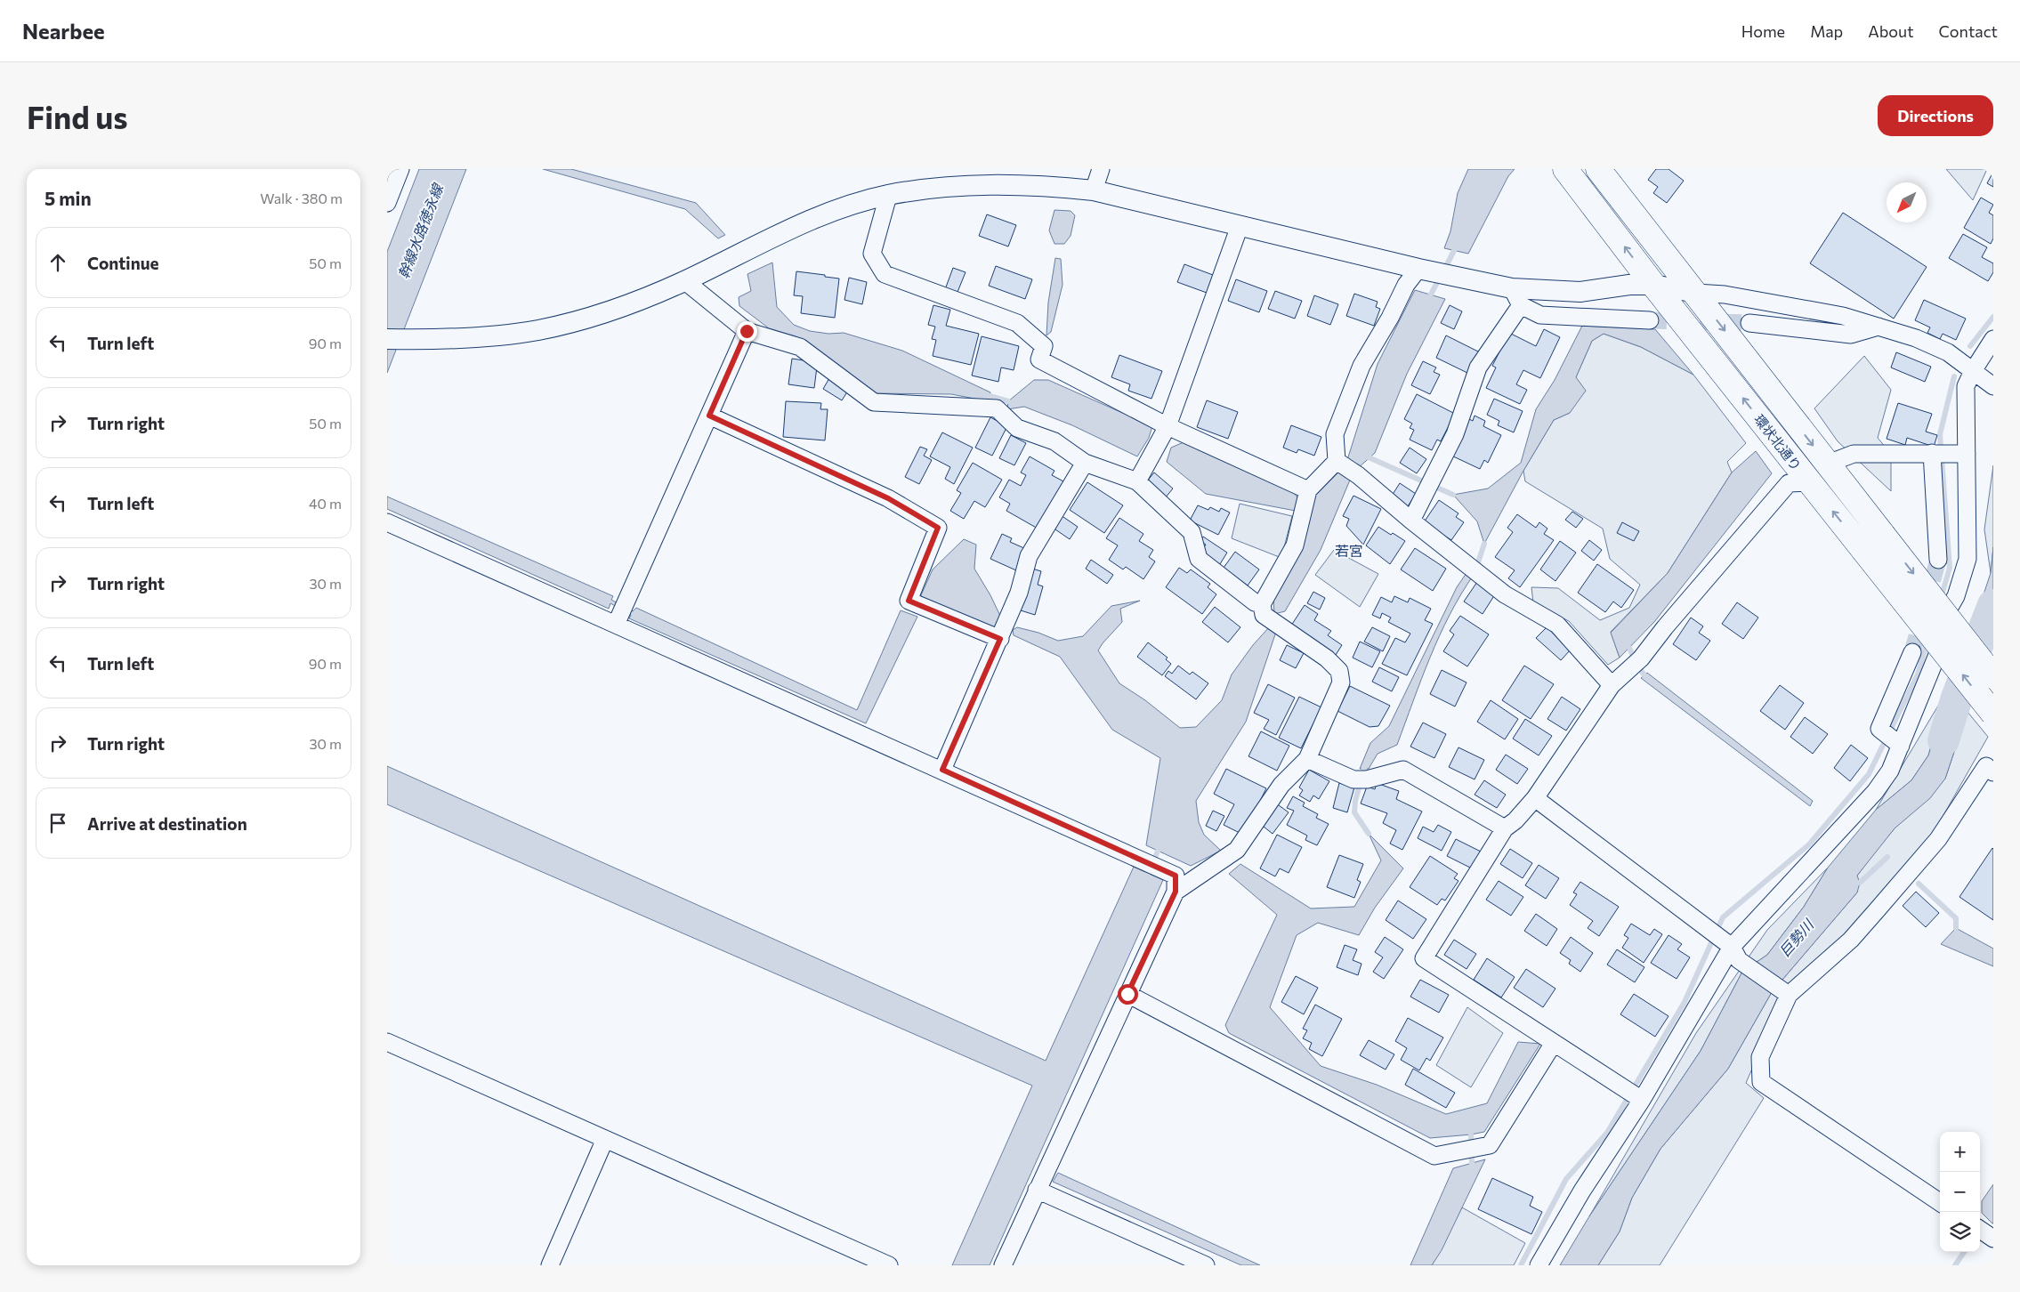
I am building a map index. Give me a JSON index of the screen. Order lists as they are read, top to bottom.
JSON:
{
  "streets": {
    "highway": ["環状北通り"]
  },
  "districts": ["若宮"],
  "water": ["幹線水路徳永線", "巨勢川"],
  "north": "bottom left",
  "page": {
    "header": "Nearbee",
    "nav": [
      "Home",
      "Map",
      "About",
      "Contact"
    ],
    "buttons": "Directions",
    "title": "Find us",
    "heading": ["5 min", "Walk · 380 m"],
    "list": [
      ["Continue", "50 m"],
      ["Turn left", "90 m"],
      ["Turn right", "50 m"],
      ["Turn left", "40 m"],
      ["Turn right", "30 m"],
      ["Turn left", "90 m"],
      ["Turn right", "30 m"],
      "Arrive at destination"
    ],
    "map_buttons": ["+", "−"]
  }
}
